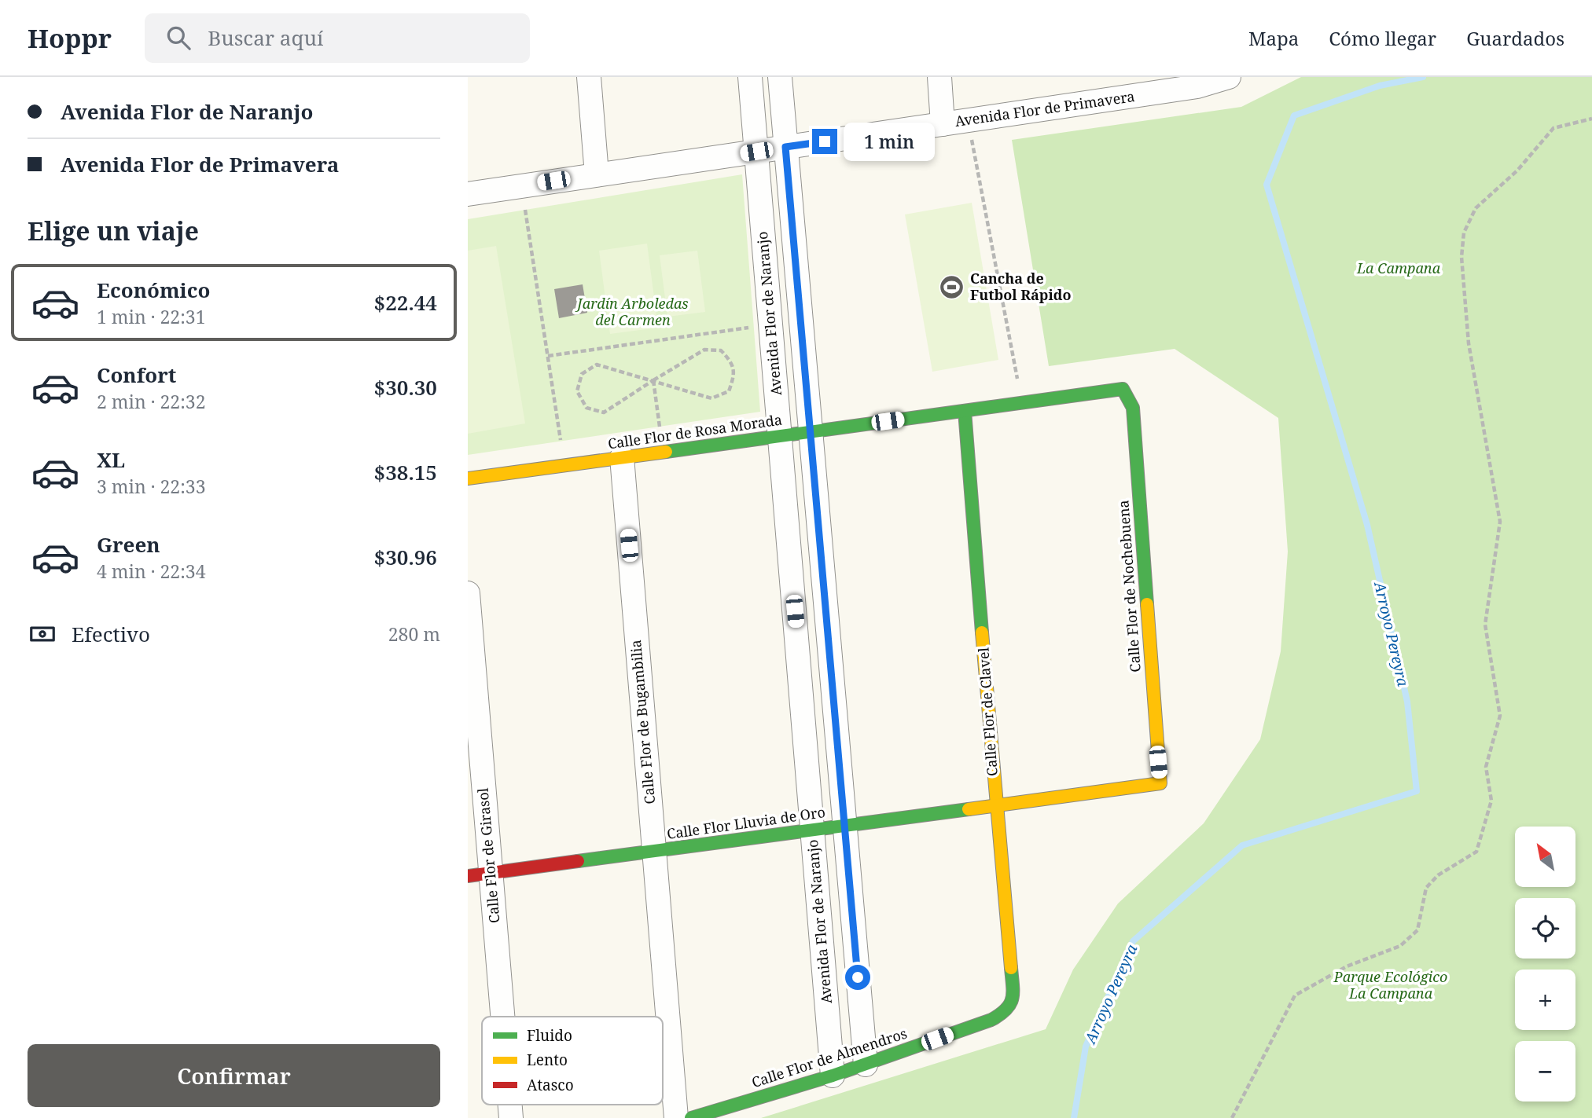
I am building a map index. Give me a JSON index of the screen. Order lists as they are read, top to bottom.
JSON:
{
  "streets": {
    "street": [
      "Avenida Flor de Primavera",
      "Avenida Flor de Naranjo",
      "Calle Flor de Rosa Morada",
      "Calle Flor de Nochebuena",
      "Calle Flor de Clavel",
      "Calle Flor de Bugambilia",
      "Calle Flor Lluvia de Oro",
      "Calle Flor de Girasol",
      "Calle Flor de Almendros"
    ]
  },
  "crossings": [
    ["Avenida Flor de Primavera", "Avenida Flor de Naranjo"],
    ["Avenida Flor de Naranjo", "Calle Flor de Rosa Morada"],
    ["Avenida Flor de Naranjo", "Calle Flor Lluvia de Oro"],
    ["Avenida Flor de Naranjo", "Calle Flor de Almendros"],
    ["Calle Flor de Rosa Morada", "Calle Flor de Nochebuena"],
    ["Calle Flor de Rosa Morada", "Calle Flor de Clavel"],
    ["Calle Flor de Rosa Morada", "Calle Flor de Bugambilia"],
    ["Calle Flor de Nochebuena", "Calle Flor Lluvia de Oro"],
    ["Calle Flor de Clavel", "Calle Flor Lluvia de Oro"],
    ["Calle Flor de Clavel", "Calle Flor de Almendros"],
    ["Calle Flor de Bugambilia", "Calle Flor Lluvia de Oro"],
    ["Calle Flor Lluvia de Oro", "Calle Flor de Girasol"]
  ],
  "water": ["Arroyo Pereyra"],
  "parks": ["La Campana", "Jardín Arboledas del Carmen", "Parque Ecológico La Campana"],
  "places": {
    "sports": ["Cancha de Futbol Rápido"]
  },
  "legend": ["Fluido", "Lento", "Atasco"],
  "north": "top left",
  "page": {
    "header": "Hoppr",
    "search": "Buscar aquí",
    "nav": ["Mapa", "Cómo llegar", "Guardados"],
    "banner": ["Avenida Flor de Naranjo", "Avenida Flor de Primavera"],
    "bubble": "1 min",
    "heading": "Elige un viaje",
    "list": [
      {
        "name": "Económico",
        "note": "1 min · 22:31",
        "value": "$22.44"
      },
      {
        "name": "Confort",
        "note": "2 min · 22:32",
        "value": "$30.30"
      },
      {
        "name": "XL",
        "note": "3 min · 22:33",
        "value": "$38.15"
      },
      {
        "name": "Green",
        "note": "4 min · 22:34",
        "value": "$30.96"
      }
    ],
    "pay": ["Efectivo", "280 m"],
    "map_buttons": ["+", "−"],
    "buttons": "Confirmar"
  }
}
